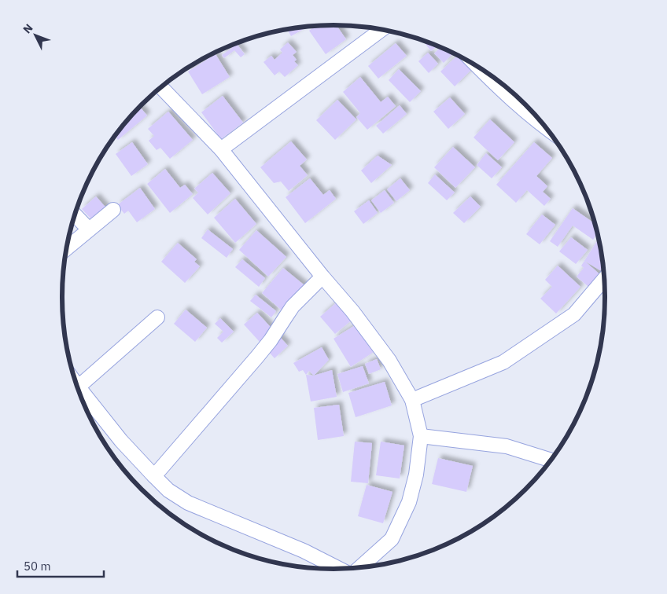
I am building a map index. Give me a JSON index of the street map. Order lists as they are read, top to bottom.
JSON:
{
  "scale_bar": "50 m",
  "north": "top left"
}
